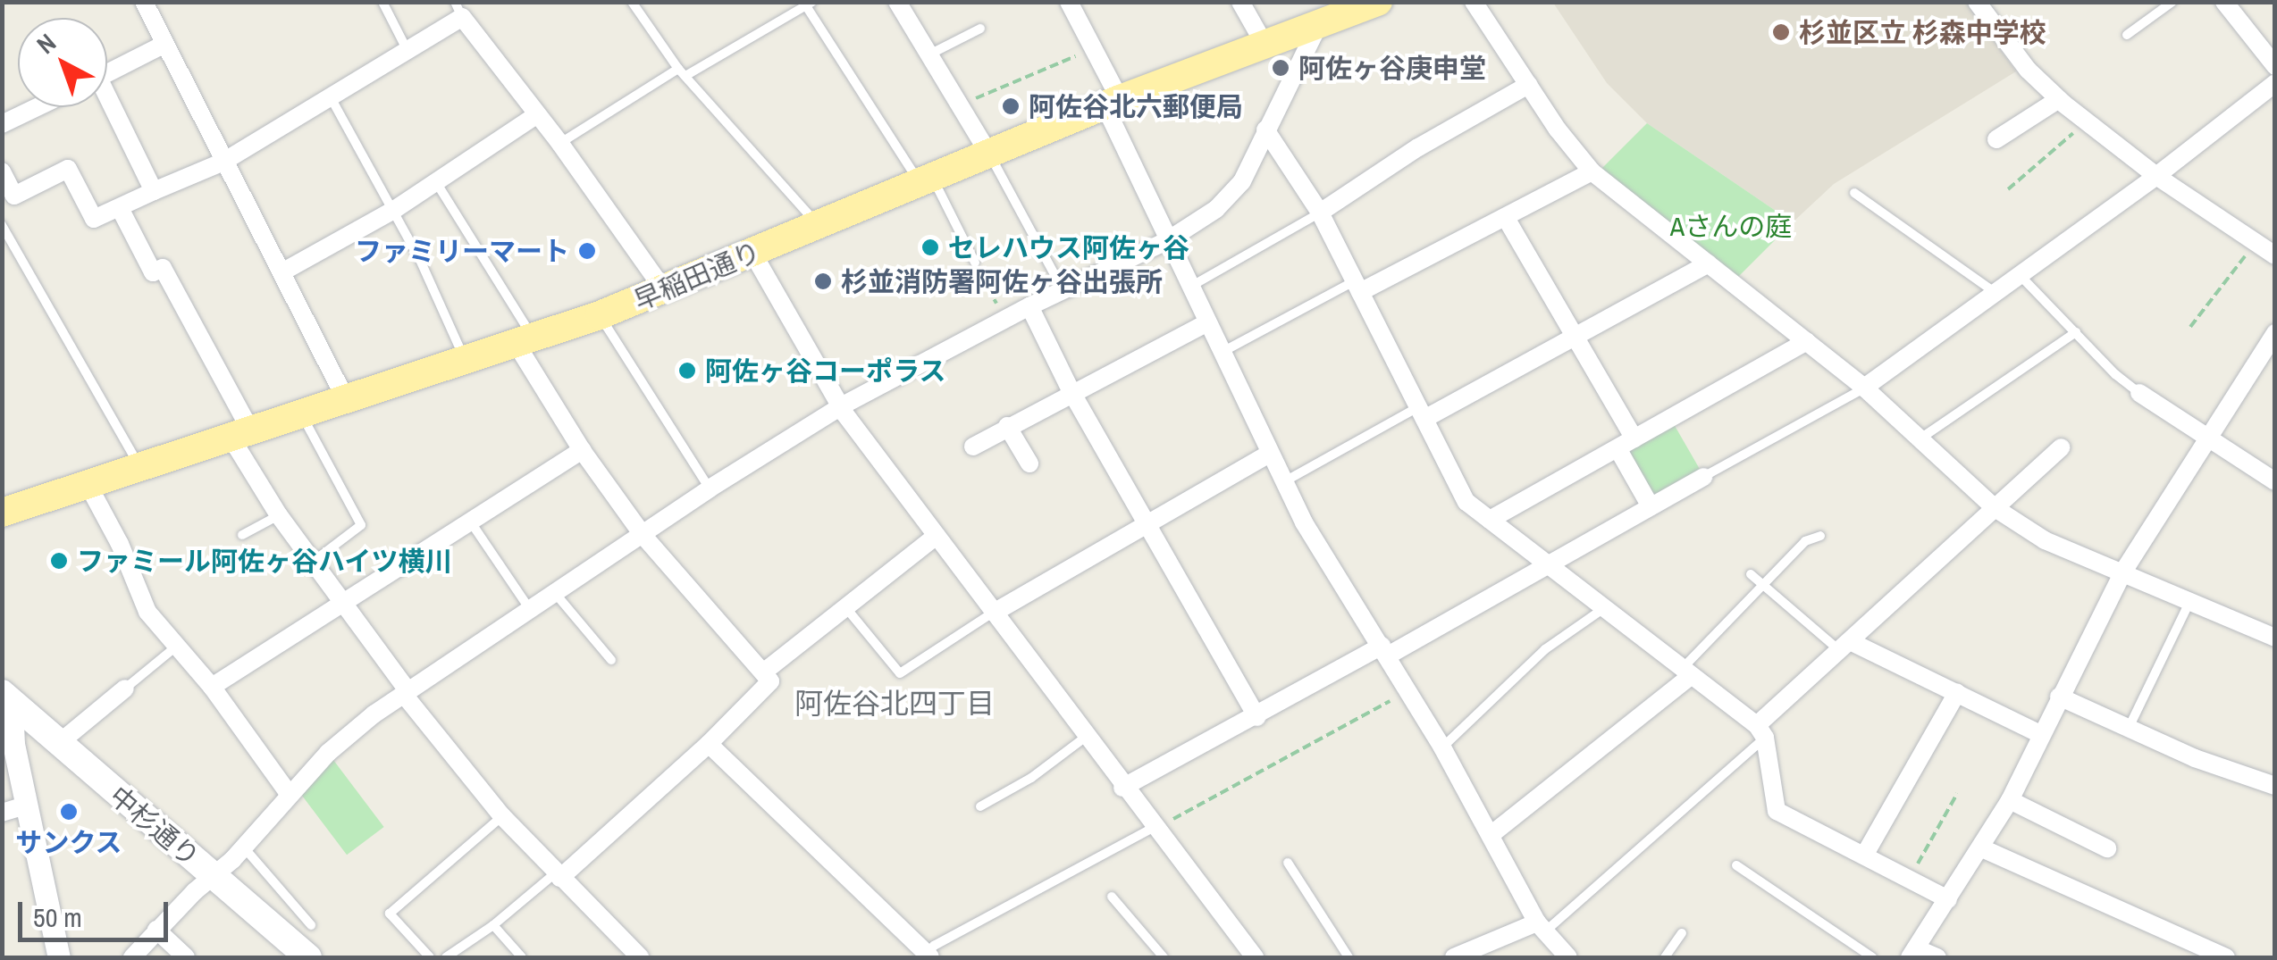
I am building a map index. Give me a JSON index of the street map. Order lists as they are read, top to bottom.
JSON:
{
  "streets": {
    "main road": ["早稲田通り", "中杉通り"]
  },
  "districts": ["阿佐谷北四丁目"],
  "parks": ["Aさんの庭"],
  "places": [
    "杉並区立 杉森中学校",
    "阿佐ヶ谷庚申堂",
    "阿佐谷北六郵便局",
    "セレハウス阿佐ヶ谷",
    "ファミリーマート",
    "杉並消防署阿佐ヶ谷出張所",
    "阿佐ヶ谷コーポラス",
    "ファミール阿佐ヶ谷ハイツ横川",
    "サンクス"
  ],
  "scale_bar": "50 m",
  "north": "top left"
}
